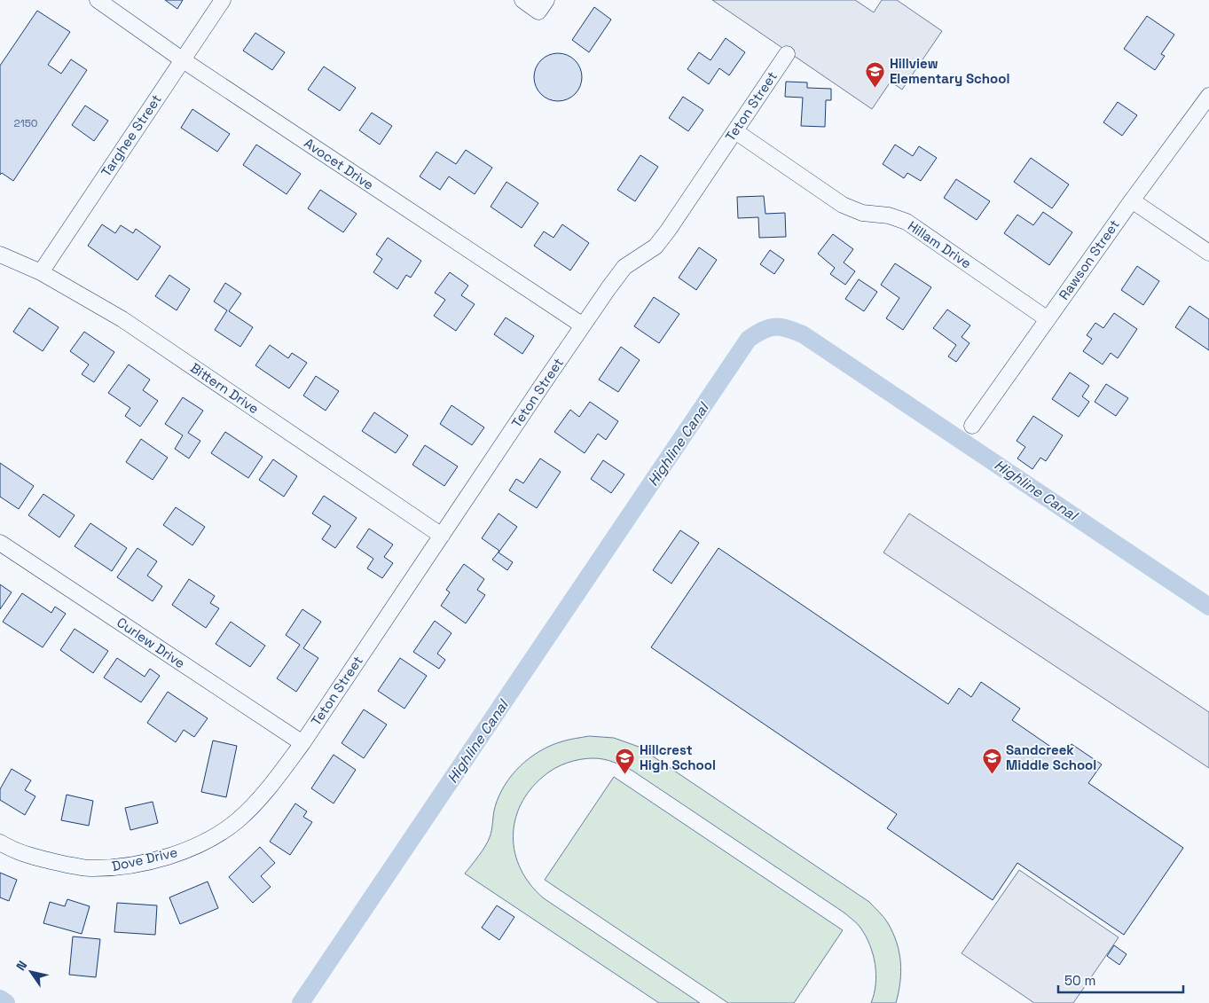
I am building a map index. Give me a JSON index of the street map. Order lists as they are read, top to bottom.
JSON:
{
  "streets": {
    "street": [
      "Teton Street",
      "Targhee Street",
      "Avocet Drive",
      "Hillam Drive",
      "Rawson Street",
      "Bittern Drive",
      "Curlew Drive",
      "Dove Drive"
    ]
  },
  "crossings": [
    ["Teton Street", "Avocet Drive"],
    ["Teton Street", "Hillam Drive"],
    ["Teton Street", "Bittern Drive"],
    ["Teton Street", "Curlew Drive"],
    ["Teton Street", "Dove Drive"],
    ["Targhee Street", "Avocet Drive"],
    ["Targhee Street", "Bittern Drive"],
    ["Hillam Drive", "Rawson Street"],
    ["Curlew Drive", "Dove Drive"]
  ],
  "water": ["Highline Canal"],
  "places": {
    "school or university": ["Hillview Elementary School", "Hillcrest High School", "Sandcreek Middle School"]
  },
  "house_numbers": ["2150"],
  "scale_bar": "50 m",
  "north": "top left"
}
